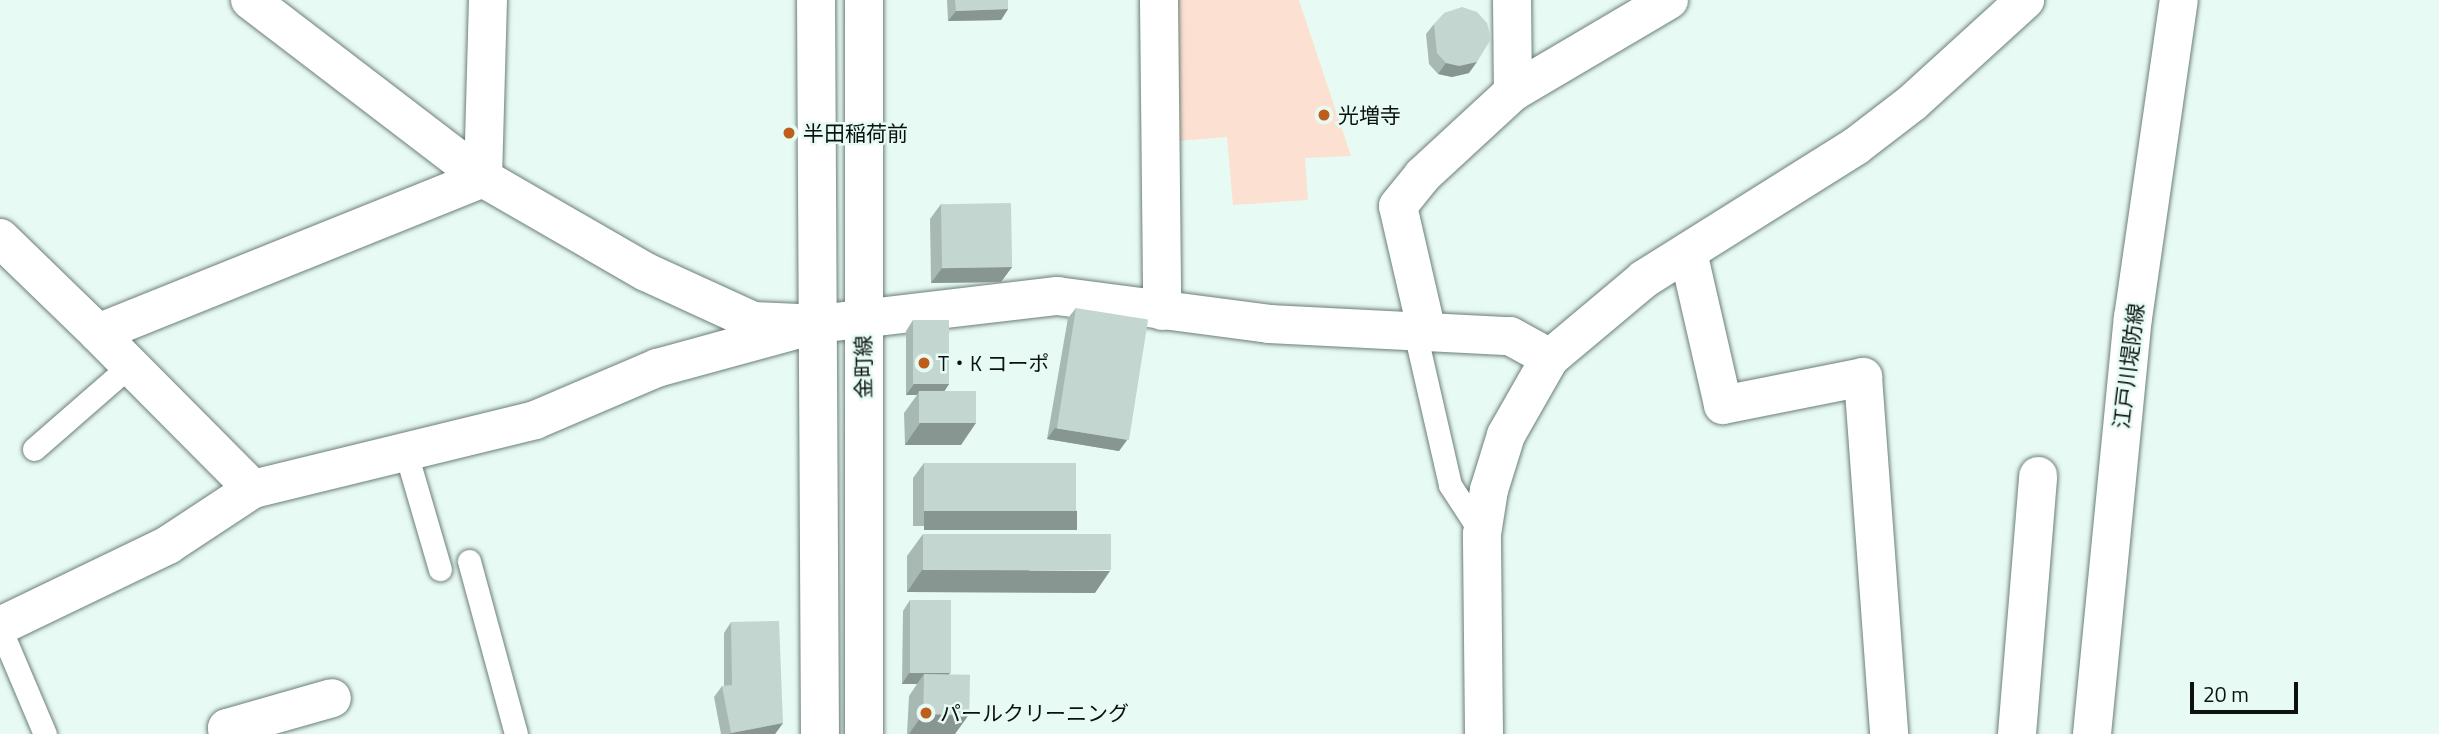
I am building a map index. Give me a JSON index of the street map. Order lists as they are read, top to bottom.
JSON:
{
  "streets": {
    "street": ["江戸川堤防線", "金町線"]
  },
  "places": [
    "光増寺",
    "半田稲荷前",
    "T・K コーポ",
    "パールクリーニング"
  ],
  "scale_bar": "20 m"
}
